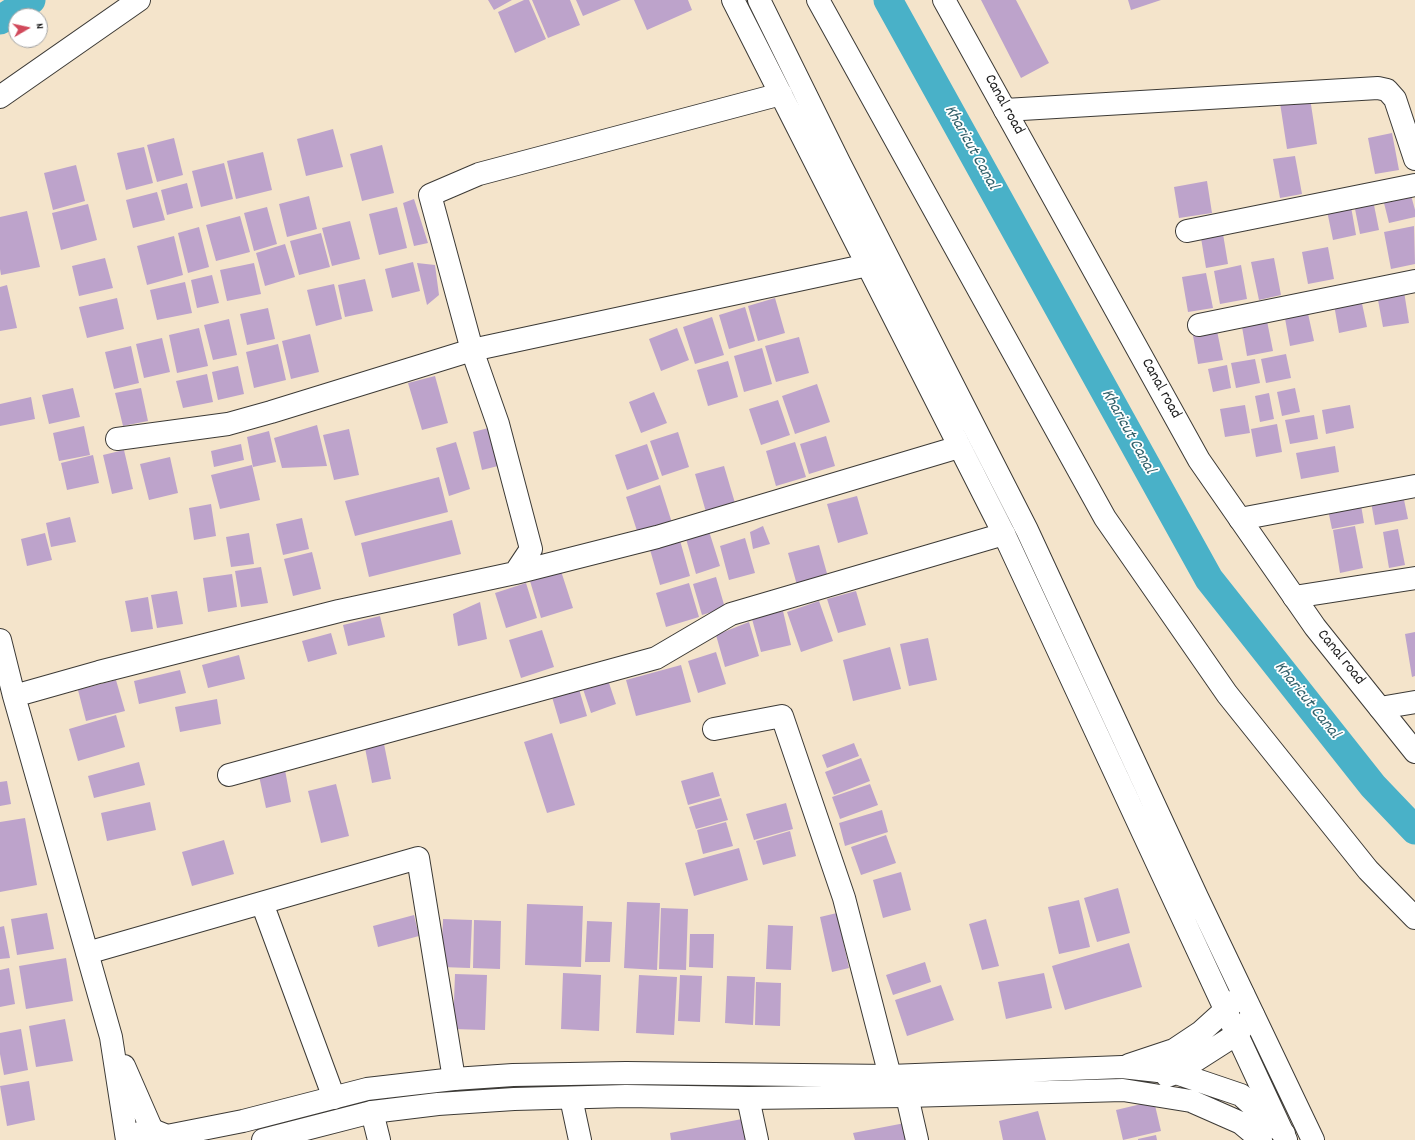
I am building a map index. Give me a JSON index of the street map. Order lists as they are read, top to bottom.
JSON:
{
  "streets": {
    "street": ["Canal road"]
  },
  "water": ["Kharicut Canal"],
  "north": "right"
}
